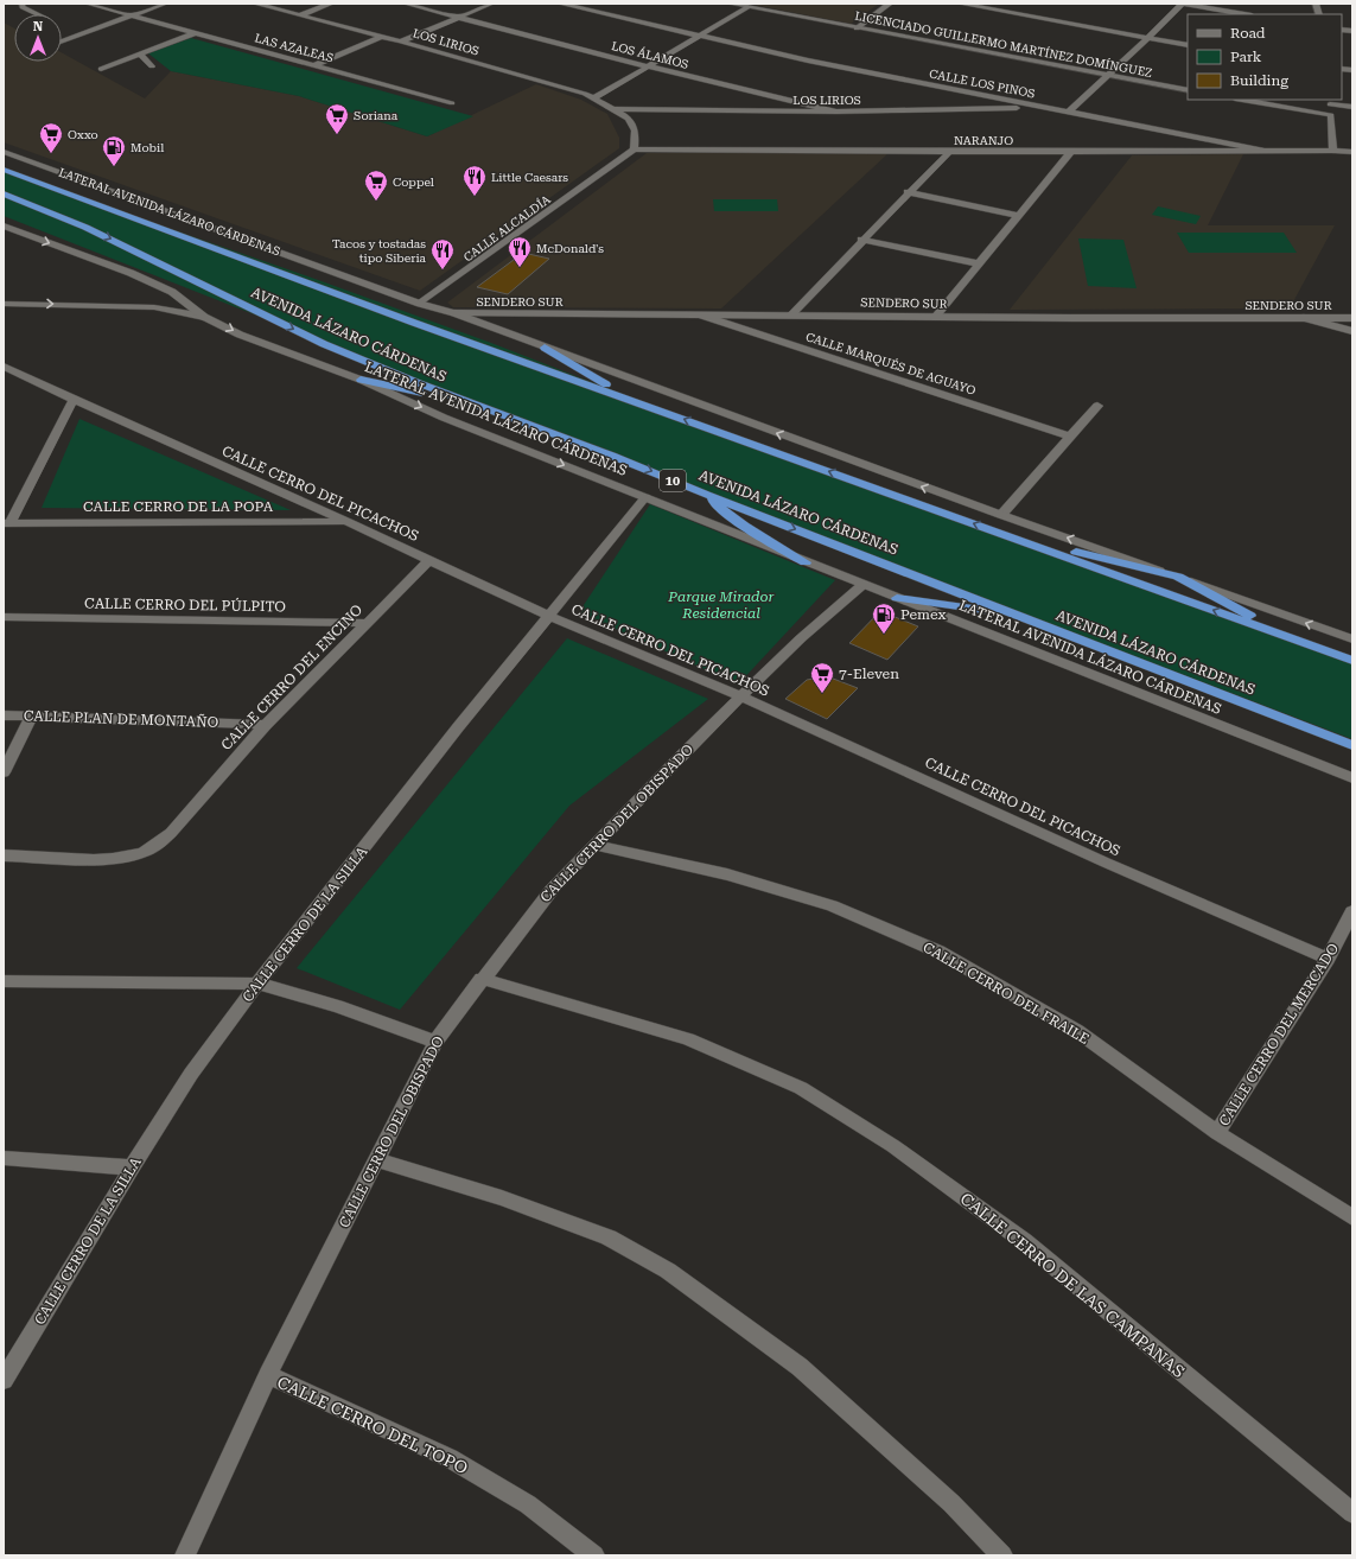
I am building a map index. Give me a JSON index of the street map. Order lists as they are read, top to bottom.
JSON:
{
  "streets": {
    "highway": ["AVENIDA LÁZARO CÁRDENAS", "10"],
    "street": [
      "LOS LIRIOS",
      "LICENCIADO GUILLERMO MARTÍNEZ DOMÍNGUEZ",
      "LAS AZALEAS",
      "LOS ÁLAMOS",
      "CALLE LOS PINOS",
      "NARANJO",
      "LATERAL AVENIDA LÁZARO CÁRDENAS",
      "CALLE ALCALDÍA",
      "SENDERO SUR",
      "CALLE MARQUÉS DE AGUAYO",
      "CALLE CERRO DEL PICACHOS",
      "CALLE CERRO DE LA POPA",
      "CALLE CERRO DEL PÚLPITO",
      "CALLE CERRO DEL ENCINO",
      "CALLE PLAN DE MONTAÑO",
      "CALLE CERRO DEL OBISPADO",
      "CALLE CERRO DE LA SILLA",
      "CALLE CERRO DEL FRAILE",
      "CALLE CERRO DEL MERCADO",
      "CALLE CERRO DE LAS CAMPANAS",
      "CALLE CERRO DEL TOPO"
    ]
  },
  "crossings": [
    ["LOS LIRIOS", "LOS ÁLAMOS"],
    ["LOS LIRIOS", "CALLE LOS PINOS"],
    ["CALLE LOS PINOS", "NARANJO"],
    ["NARANJO", "CALLE ALCALDÍA"],
    ["LATERAL AVENIDA LÁZARO CÁRDENAS", "CALLE ALCALDÍA"],
    ["LATERAL AVENIDA LÁZARO CÁRDENAS", "SENDERO SUR"],
    ["LATERAL AVENIDA LÁZARO CÁRDENAS", "CALLE CERRO DEL OBISPADO"],
    ["LATERAL AVENIDA LÁZARO CÁRDENAS", "CALLE CERRO DE LA SILLA"],
    ["SENDERO SUR", "CALLE MARQUÉS DE AGUAYO"],
    ["CALLE CERRO DEL PICACHOS", "CALLE CERRO DE LA POPA"],
    ["CALLE CERRO DEL PICACHOS", "CALLE CERRO DEL ENCINO"],
    ["CALLE CERRO DEL PICACHOS", "CALLE CERRO DEL OBISPADO"],
    ["CALLE CERRO DEL PICACHOS", "CALLE CERRO DE LA SILLA"],
    ["CALLE CERRO DEL PICACHOS", "CALLE CERRO DEL MERCADO"],
    ["CALLE CERRO DEL PÚLPITO", "CALLE CERRO DEL ENCINO"],
    ["CALLE CERRO DEL ENCINO", "CALLE PLAN DE MONTAÑO"],
    ["CALLE CERRO DEL OBISPADO", "CALLE CERRO DEL FRAILE"],
    ["CALLE CERRO DEL OBISPADO", "CALLE CERRO DE LAS CAMPANAS"],
    ["CALLE CERRO DEL OBISPADO", "CALLE CERRO DEL TOPO"],
    ["CALLE CERRO DEL FRAILE", "CALLE CERRO DEL MERCADO"]
  ],
  "parks": ["Parque Mirador Residencial"],
  "places": {
    "supermarket": [
      "Soriana",
      "Oxxo",
      "Coppel",
      "7-Eleven"
    ],
    "fuel station": ["Mobil", "Pemex"],
    "restaurant": ["Little Caesars", "McDonald's", "Tacos y tostadas tipo Siberia"]
  },
  "legend": ["Road", "Park", "Building"],
  "north": "top"
}
